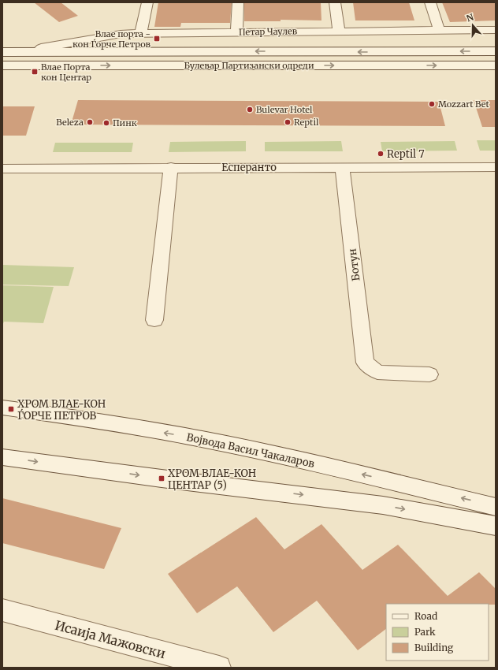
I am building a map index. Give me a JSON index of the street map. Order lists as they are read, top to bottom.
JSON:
{
  "streets": {
    "street": [
      "Петар Чаулев",
      "Булевар Партизански одреди",
      "Есперанто",
      "Ботун",
      "Војвода Васил Чакаларов",
      "Исаија Мажовски"
    ]
  },
  "crossings": [
    ["Есперанто", "Ботун"]
  ],
  "places": {
    "transit": [
      "Влае порта - кон Ѓорче Петров",
      "Влае Порта кон Центар",
      "ХРОМ ВЛАЕ-КОН ЃОРЧЕ ПЕТРОВ",
      "ХРОМ ВЛАЕ-КОН ЦЕНТАР (5)"
    ],
    "other": [
      "Mozzart Bet",
      "Bulevar Hotel",
      "Beleza",
      "Reptil",
      "Пинк",
      "Reptil 7"
    ]
  },
  "legend": ["Road", "Park", "Building"],
  "north": "top"
}
